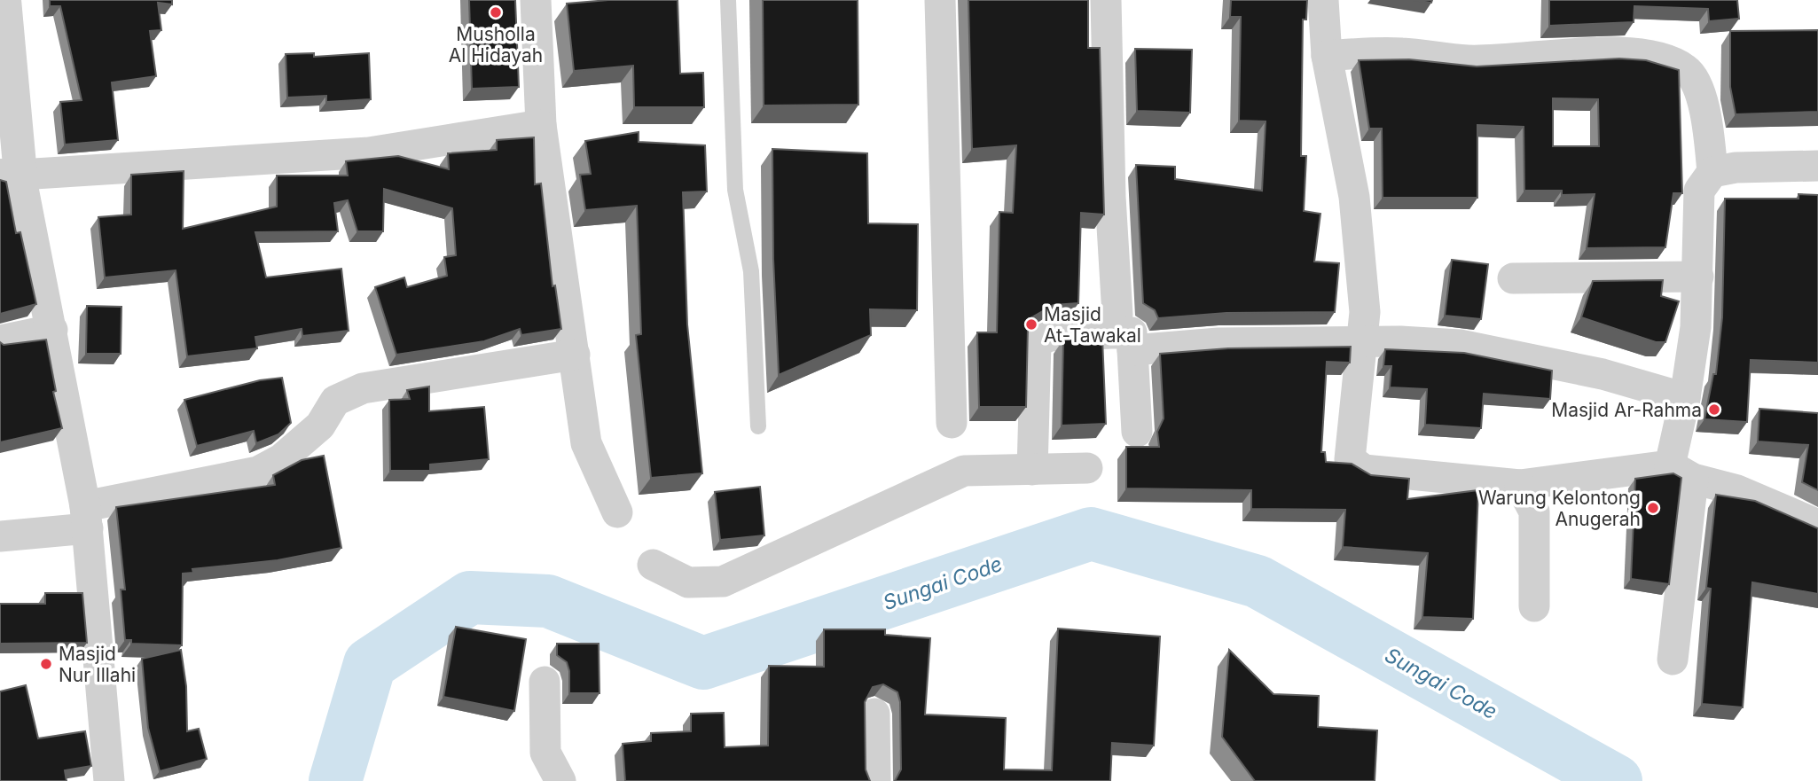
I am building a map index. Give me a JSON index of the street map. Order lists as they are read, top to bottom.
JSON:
{
  "water": ["Sungai Code"],
  "places": [
    "Musholla Al Hidayah",
    "Masjid At-Tawakal",
    "Masjid Ar-Rahma",
    "Warung Kelontong Anugerah",
    "Masjid Nur Illahi"
  ]
}
